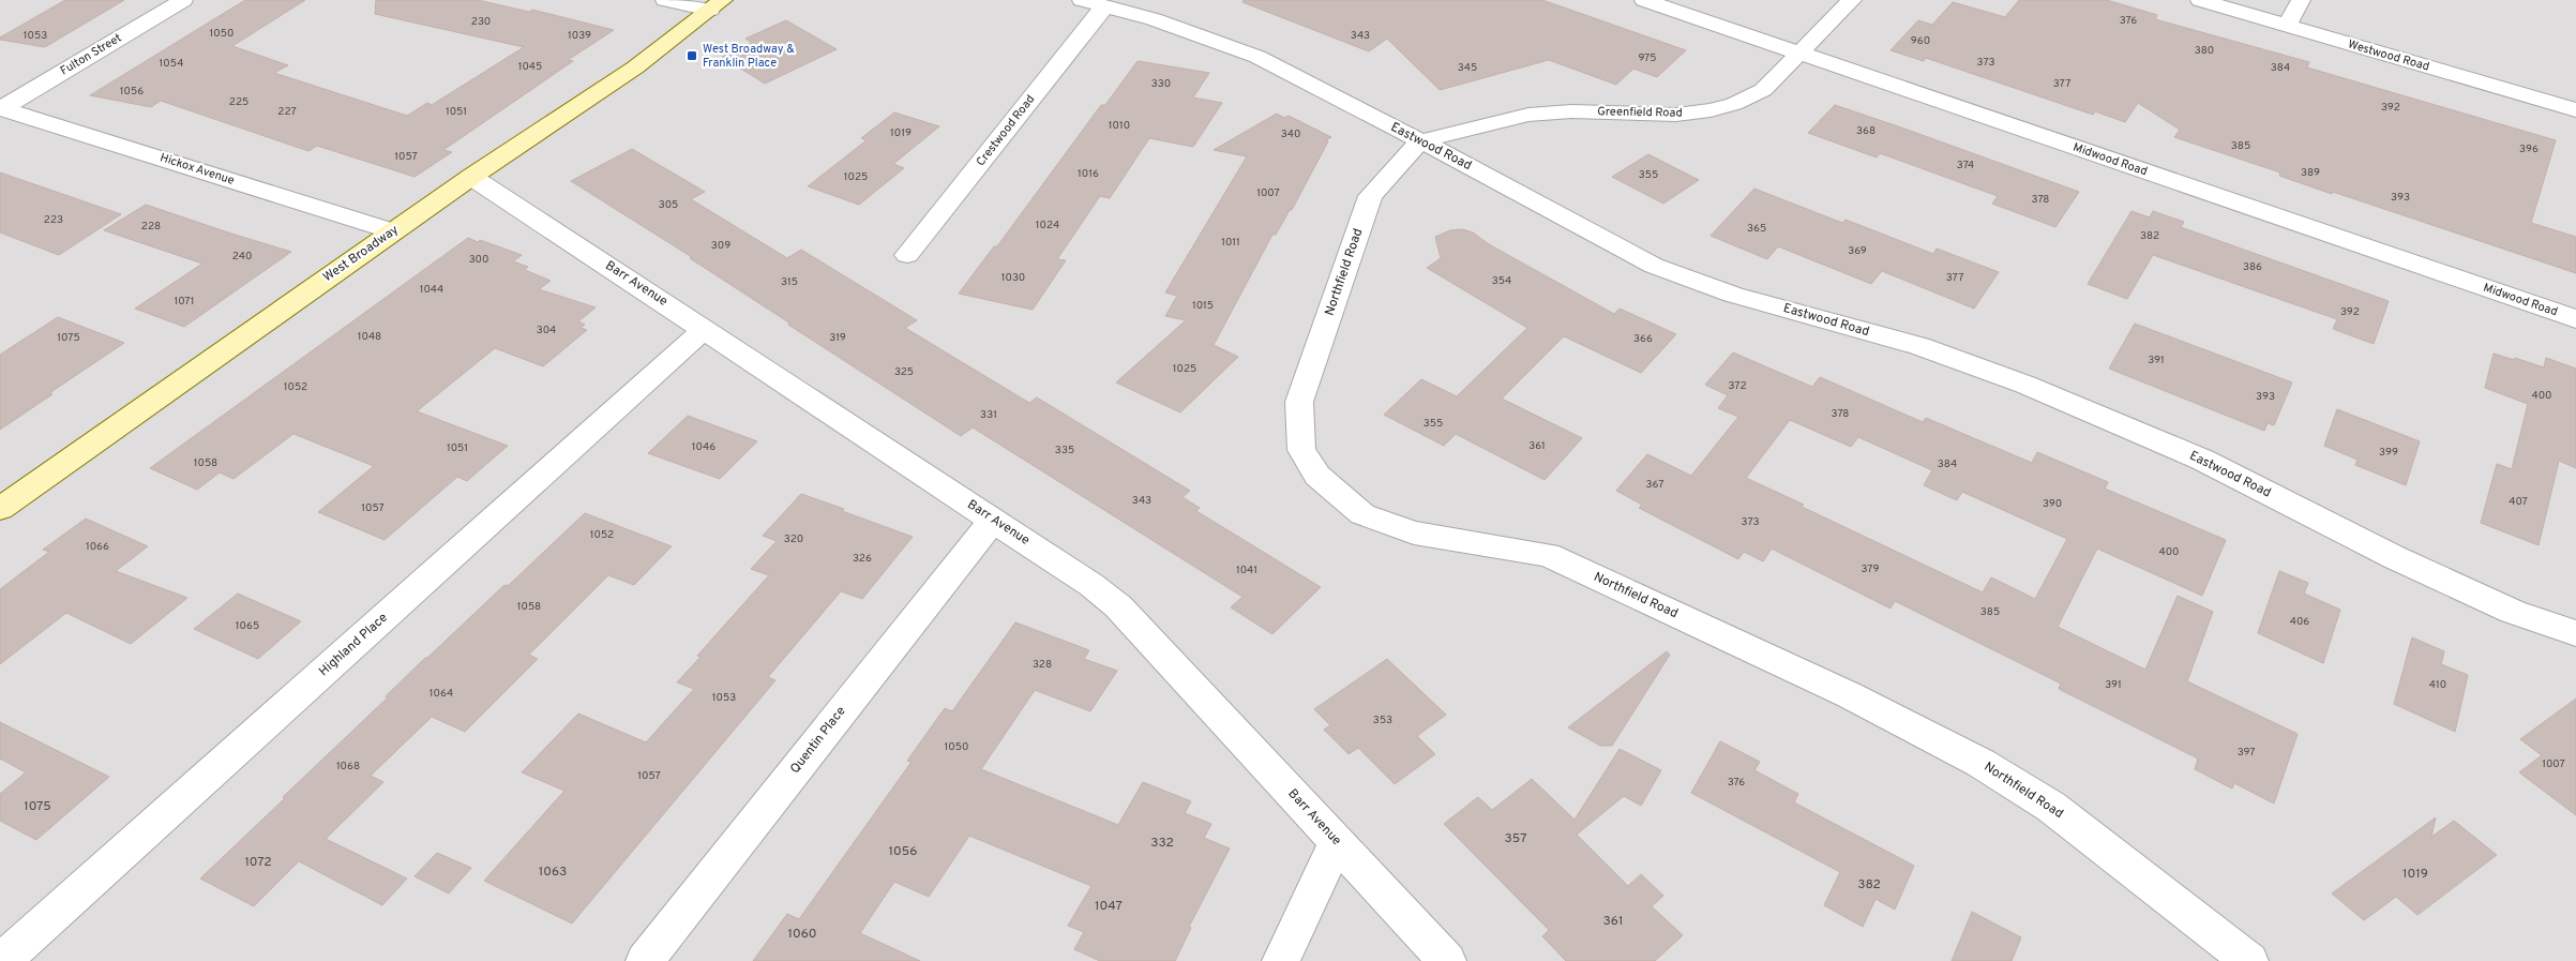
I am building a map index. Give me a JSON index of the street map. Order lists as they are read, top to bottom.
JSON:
{
  "streets": {
    "main road": ["West Broadway"],
    "street": [
      "Fulton Street",
      "Westwood Road",
      "Greenfield Road",
      "Crestwood Road",
      "Eastwood Road",
      "Midwood Road",
      "Hickox Avenue",
      "Northfield Road",
      "Barr Avenue",
      "Highland Place",
      "Quentin Place"
    ]
  },
  "crossings": [
    ["Fulton Street", "Hickox Avenue"],
    ["Greenfield Road", "Eastwood Road"],
    ["Greenfield Road", "Midwood Road"],
    ["Greenfield Road", "Northfield Road"],
    ["Crestwood Road", "Eastwood Road"],
    ["Eastwood Road", "Northfield Road"],
    ["Hickox Avenue", "West Broadway"],
    ["West Broadway", "Barr Avenue"],
    ["Barr Avenue", "Highland Place"],
    ["Barr Avenue", "Quentin Place"]
  ],
  "places": {
    "transit": ["West Broadway & Franklin Place"]
  },
  "house_numbers": [
    "376",
    "230",
    "1050",
    "1053",
    "1039",
    "343",
    "960",
    "380",
    "975",
    "373",
    "1054",
    "1045",
    "345",
    "384",
    "330",
    "377",
    "1056",
    "225",
    "392",
    "227",
    "1051",
    "1010",
    "368",
    "1019",
    "340",
    "385",
    "396",
    "1057",
    "374",
    "389",
    "1016",
    "355",
    "1025",
    "1007",
    "393",
    "378",
    "305",
    "223",
    "1024",
    "228",
    "365",
    "382",
    "1011",
    "309",
    "369",
    "240",
    "300",
    "386",
    "1030",
    "377",
    "354",
    "315",
    "1044",
    "1071",
    "1015",
    "392",
    "304",
    "1048",
    "1075",
    "319",
    "366",
    "391",
    "1025",
    "325",
    "372",
    "1052",
    "400",
    "393",
    "378",
    "331",
    "355",
    "361",
    "1046",
    "1051",
    "335",
    "399",
    "1058",
    "384",
    "367",
    "343",
    "407",
    "390",
    "1057",
    "373",
    "1052",
    "320",
    "1066",
    "400",
    "326",
    "379",
    "1041",
    "1058",
    "385",
    "406",
    "1065",
    "328",
    "391",
    "410",
    "1064",
    "1053",
    "353",
    "1050",
    "397",
    "1007",
    "1068",
    "1057",
    "376",
    "1075",
    "357",
    "332",
    "1056",
    "1072",
    "1063",
    "1019",
    "382",
    "1047",
    "361",
    "1060"
  ]
}
